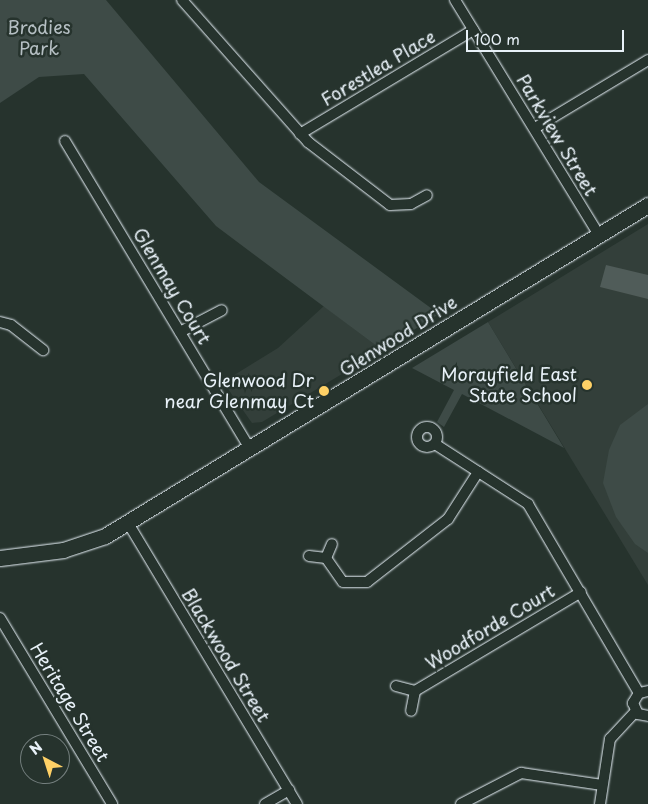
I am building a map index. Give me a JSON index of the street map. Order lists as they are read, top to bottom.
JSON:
{
  "streets": {
    "street": [
      "Forestlea Place",
      "Parkview Street",
      "Glenmay Court",
      "Glenwood Drive",
      "Woodforde Court",
      "Blackwood Street",
      "Heritage Street"
    ]
  },
  "crossings": [
    ["Forestlea Place", "Parkview Street"],
    ["Parkview Street", "Glenwood Drive"],
    ["Glenmay Court", "Glenwood Drive"],
    ["Glenwood Drive", "Blackwood Street"]
  ],
  "parks": ["Brodies Park"],
  "places": ["Morayfield East State School", "Glenwood Dr near Glenmay Ct"],
  "scale_bar": "100 m",
  "north": "top left"
}
